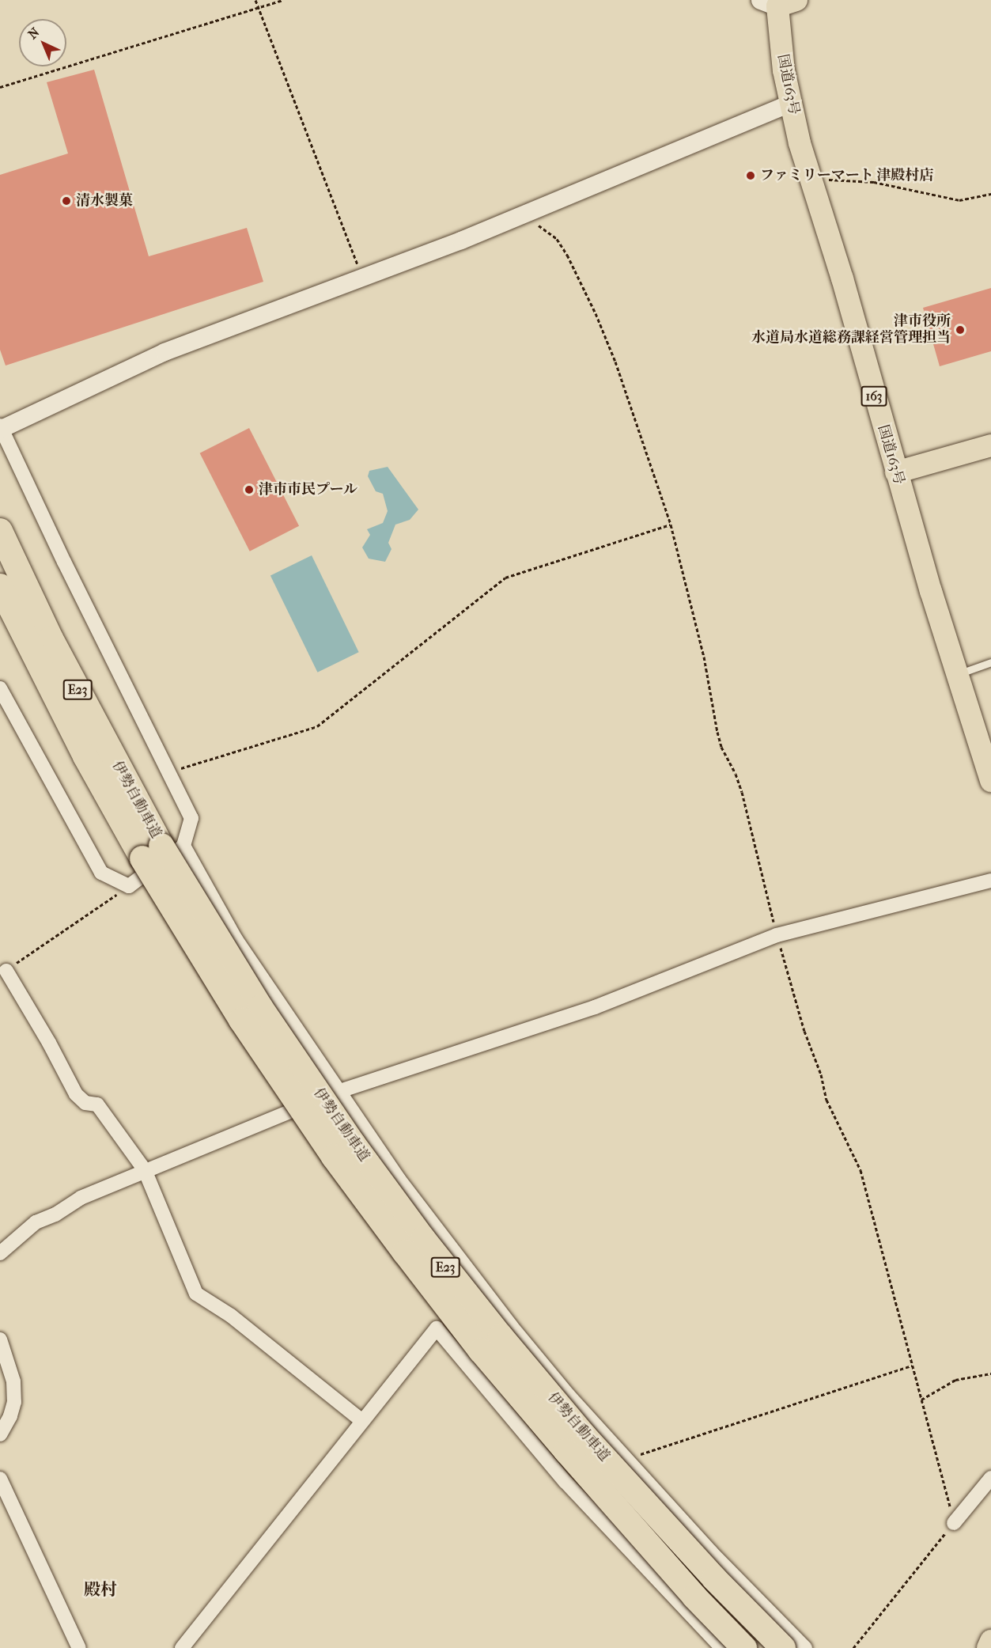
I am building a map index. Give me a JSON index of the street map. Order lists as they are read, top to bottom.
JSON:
{
  "streets": {
    "highway": [
      "国道163号",
      "163",
      "E23",
      "伊勢自動車道"
    ]
  },
  "districts": ["殿村"],
  "places": [
    "ファミリーマート 津殿村店",
    "清水製菓",
    "津市役所 水道局水道総務課経営管理担当",
    "津市市民プール"
  ],
  "north": "top left"
}
